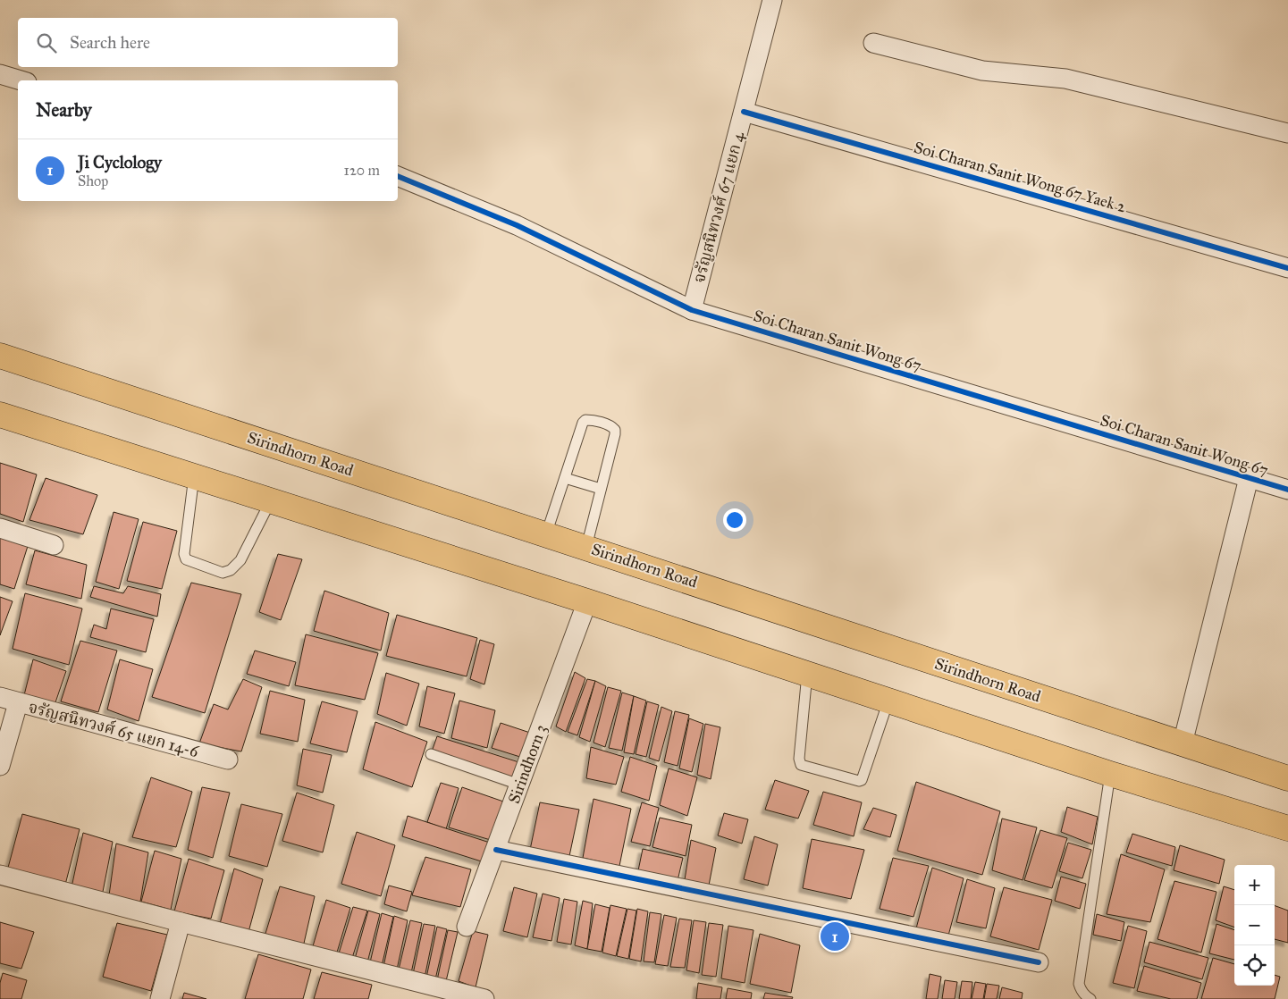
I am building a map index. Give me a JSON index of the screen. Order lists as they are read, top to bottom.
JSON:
{
  "streets": {
    "main road": ["Sirindhorn Road"],
    "street": [
      "Soi Charan Sanit Wong 67 Yaek 2",
      "จรัญสนิทวงศ์ 67 แยก 4",
      "Soi Charan Sanit Wong 67",
      "จรัญสนิทวงศ์ 65 แยก 14-6",
      "Sirindhorn 3"
    ]
  },
  "crossings": [
    ["Soi Charan Sanit Wong 67 Yaek 2", "จรัญสนิทวงศ์ 67 แยก 4"],
    ["จรัญสนิทวงศ์ 67 แยก 4", "Soi Charan Sanit Wong 67"]
  ],
  "page": {
    "search": "Search here",
    "heading": "Nearby",
    "list": [
      {
        "mark": "1",
        "name": "Ji Cyclology",
        "note": "Shop",
        "value": "120 m"
      }
    ],
    "map_buttons": ["+", "−"],
    "pins": "1"
  }
}
